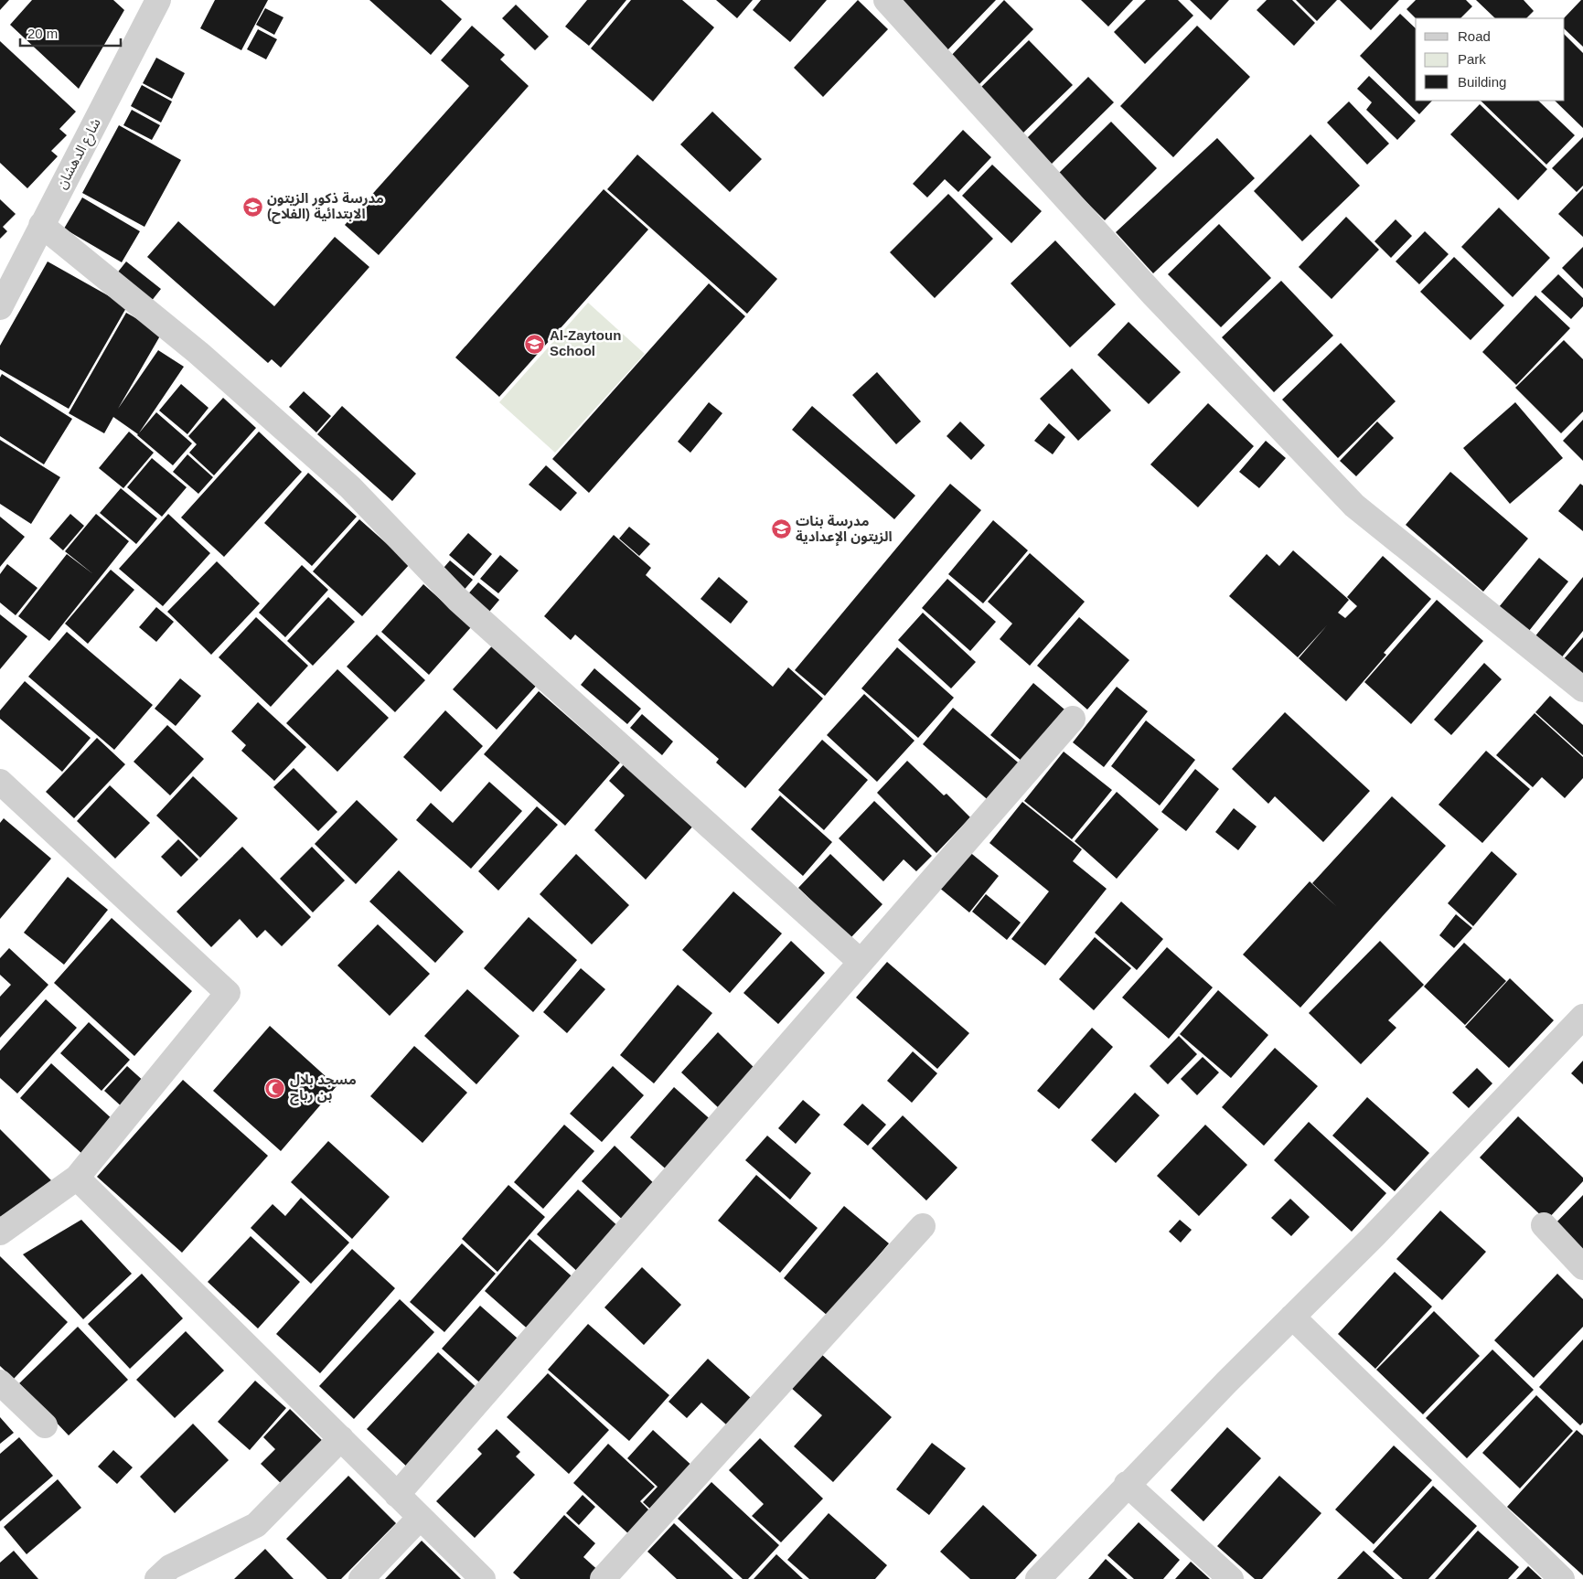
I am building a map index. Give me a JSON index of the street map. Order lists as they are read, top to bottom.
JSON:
{
  "streets": {
    "street": ["شارع الدهشان"]
  },
  "places": {
    "school or university": ["مدرسة ذكور الزيتون الابتدائية (الفلاح)", "Al-Zaytoun School", "مدرسة بنات الزيتون الإعدادية"],
    "mosque": ["مسجد بلال بن رباح"]
  },
  "legend": ["Road", "Park", "Building"],
  "scale_bar": "20 m"
}
